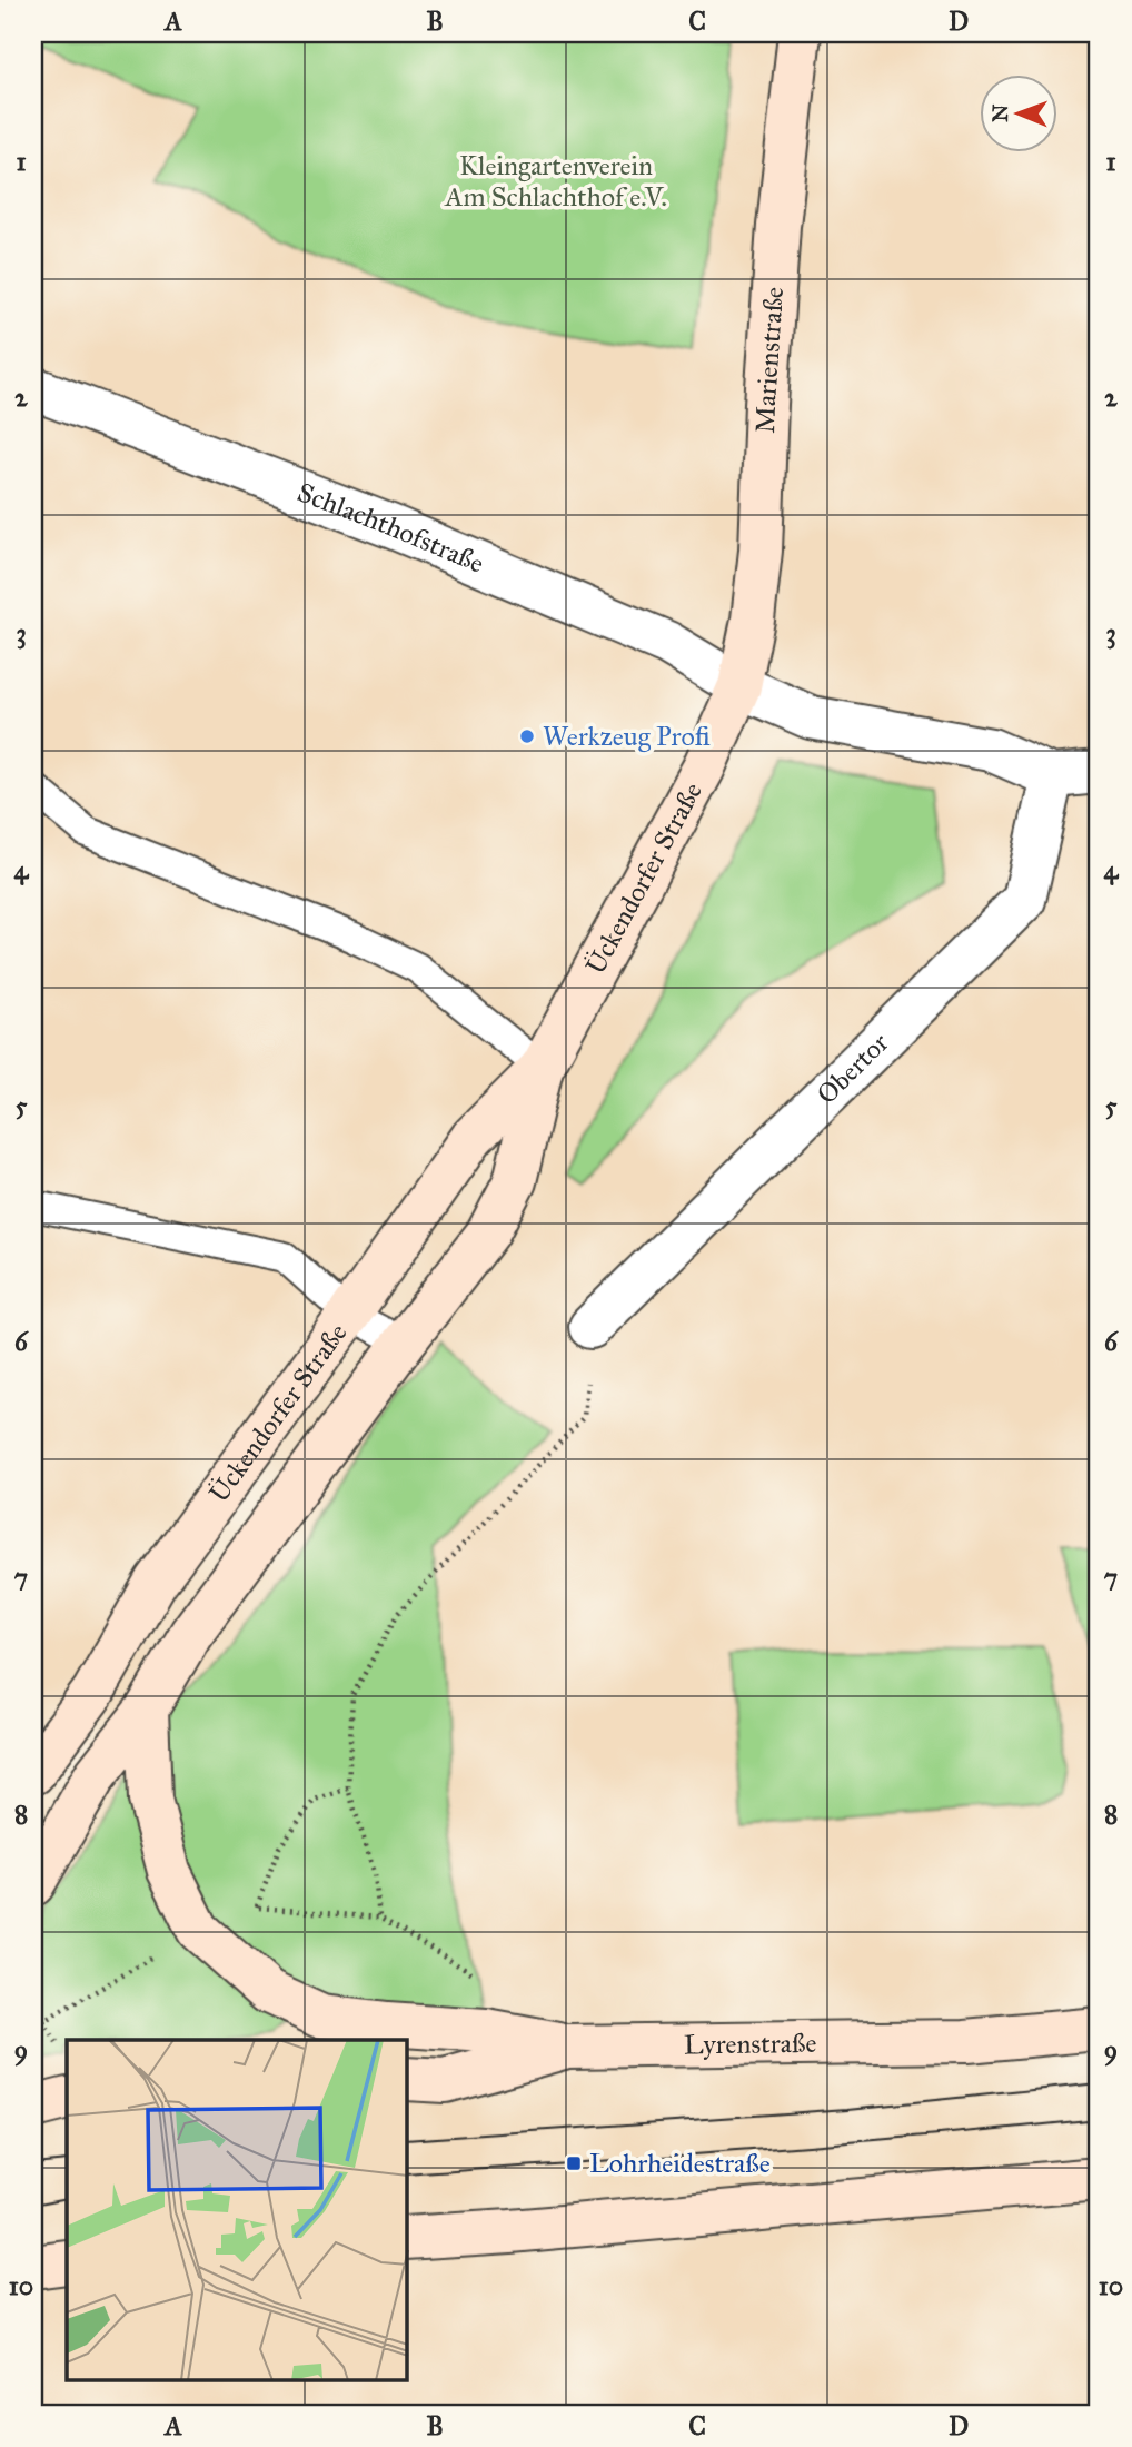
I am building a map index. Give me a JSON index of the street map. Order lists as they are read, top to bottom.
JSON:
{
  "streets": {
    "main road": ["Marienstraße", "Ückendorfer Straße", "Lyrenstraße"],
    "street": ["Schlachthofstraße", "Obertor"]
  },
  "crossings": [
    ["Marienstraße", "Schlachthofstraße"],
    ["Marienstraße", "Ückendorfer Straße"],
    ["Schlachthofstraße", "Ückendorfer Straße"]
  ],
  "parks": ["Kleingartenverein Am Schlachthof e.V."],
  "places": {
    "other": ["Werkzeug Profi"],
    "transit": ["Lohrheidestraße"]
  },
  "north": "left",
  "grid": {
    "columns": [
      "A",
      "B",
      "C",
      "D"
    ],
    "rows": [
      "1",
      "2",
      "3",
      "4",
      "5",
      "6",
      "7",
      "8",
      "9",
      "10"
    ]
  }
}
